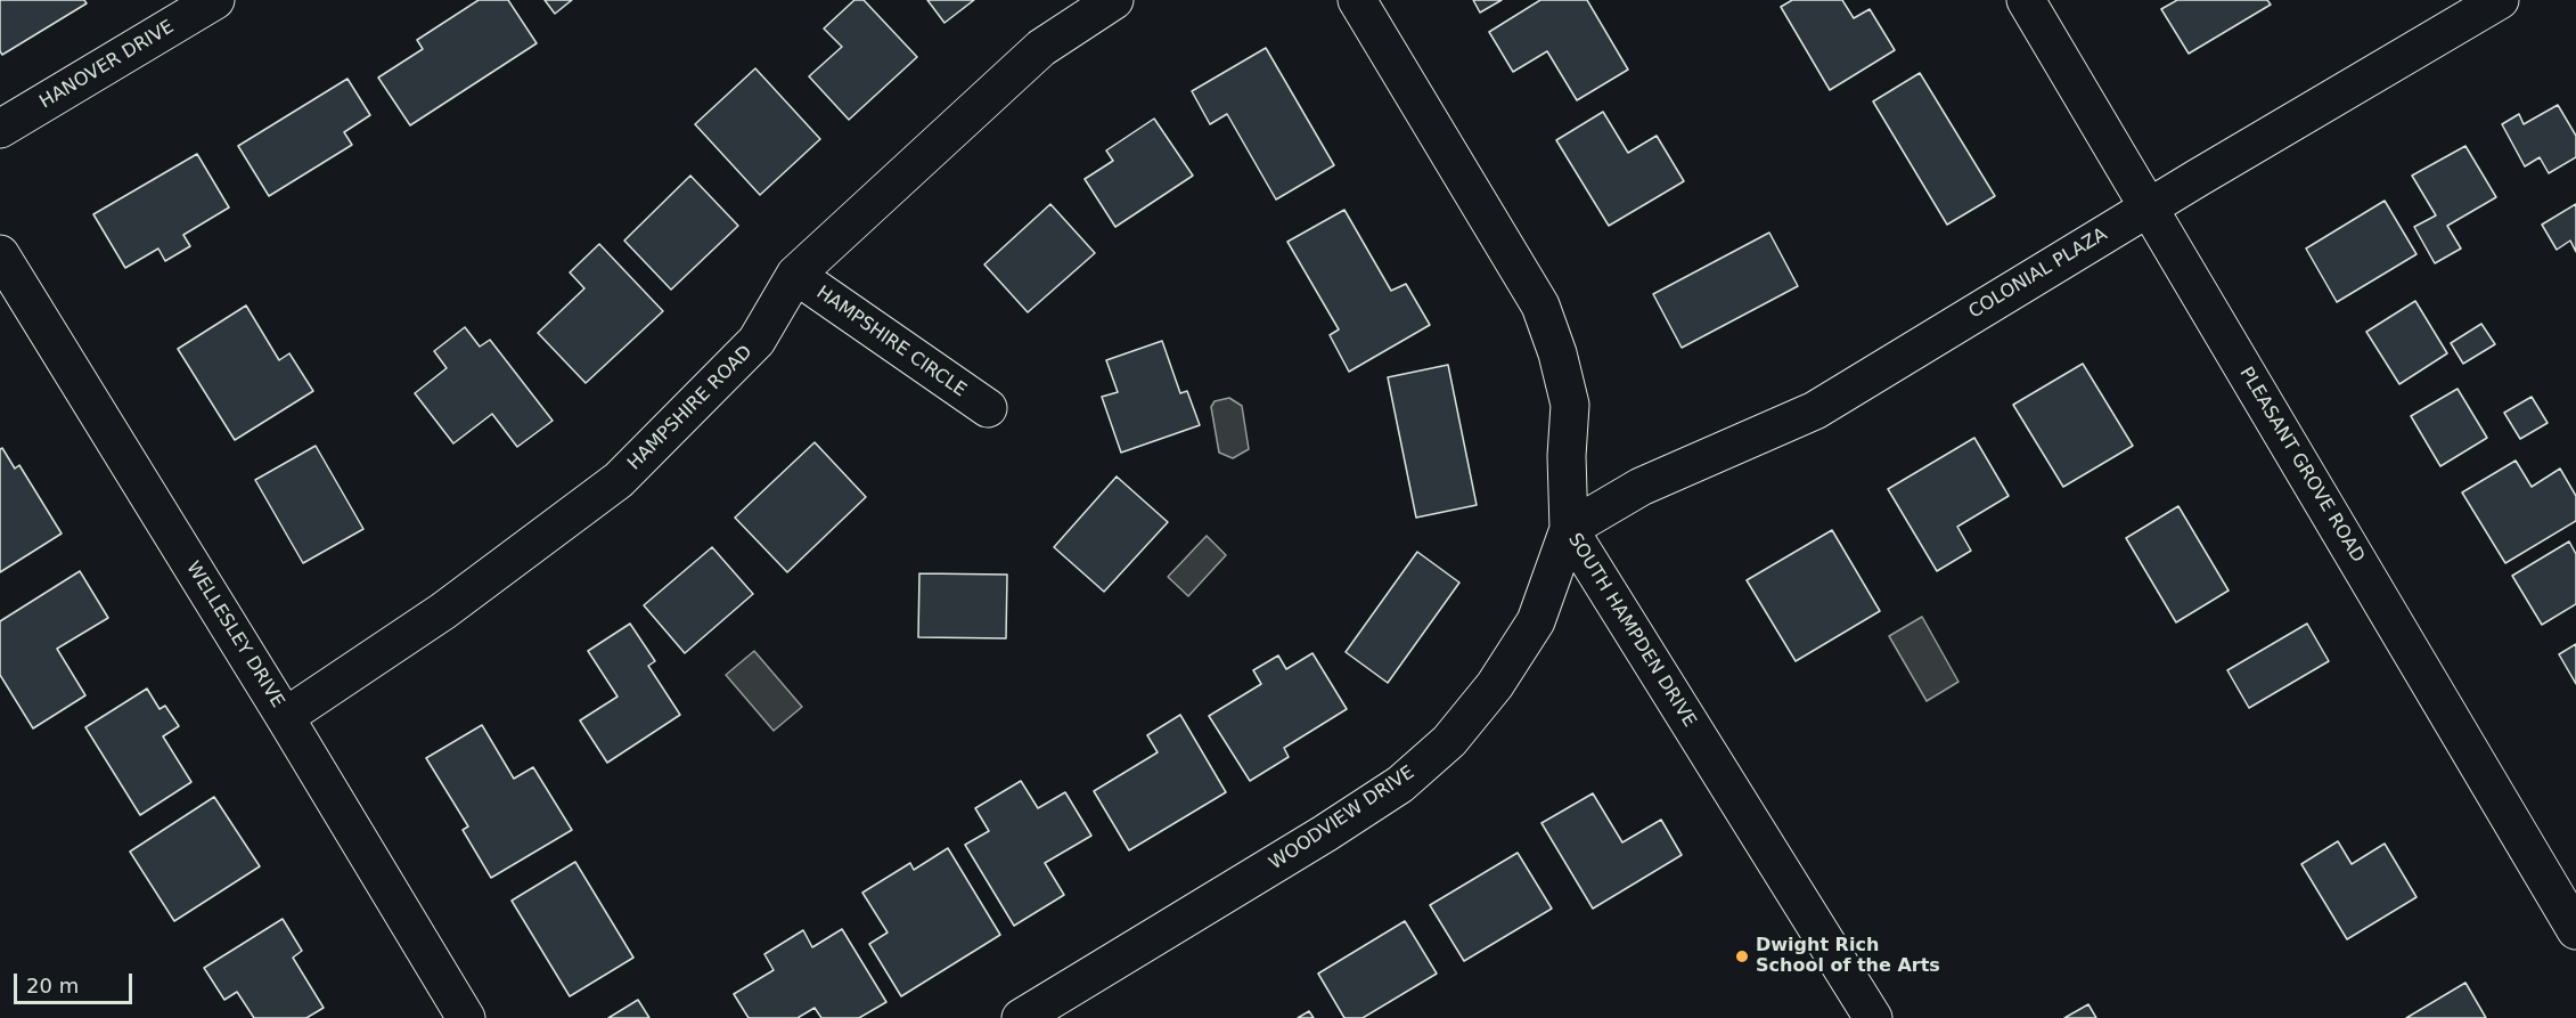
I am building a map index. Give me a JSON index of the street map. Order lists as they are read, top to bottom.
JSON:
{
  "streets": {
    "street": [
      "HANOVER DRIVE",
      "COLONIAL PLAZA",
      "HAMPSHIRE CIRCLE",
      "HAMPSHIRE ROAD",
      "PLEASANT GROVE ROAD",
      "SOUTH HAMPDEN DRIVE",
      "WELLESLEY DRIVE",
      "WOODVIEW DRIVE"
    ]
  },
  "crossings": [
    ["COLONIAL PLAZA", "PLEASANT GROVE ROAD"],
    ["COLONIAL PLAZA", "SOUTH HAMPDEN DRIVE"],
    ["COLONIAL PLAZA", "WOODVIEW DRIVE"],
    ["HAMPSHIRE CIRCLE", "HAMPSHIRE ROAD"],
    ["HAMPSHIRE ROAD", "WELLESLEY DRIVE"],
    ["SOUTH HAMPDEN DRIVE", "WOODVIEW DRIVE"]
  ],
  "places": ["Dwight Rich School of the Arts"],
  "scale_bar": "20 m"
}
